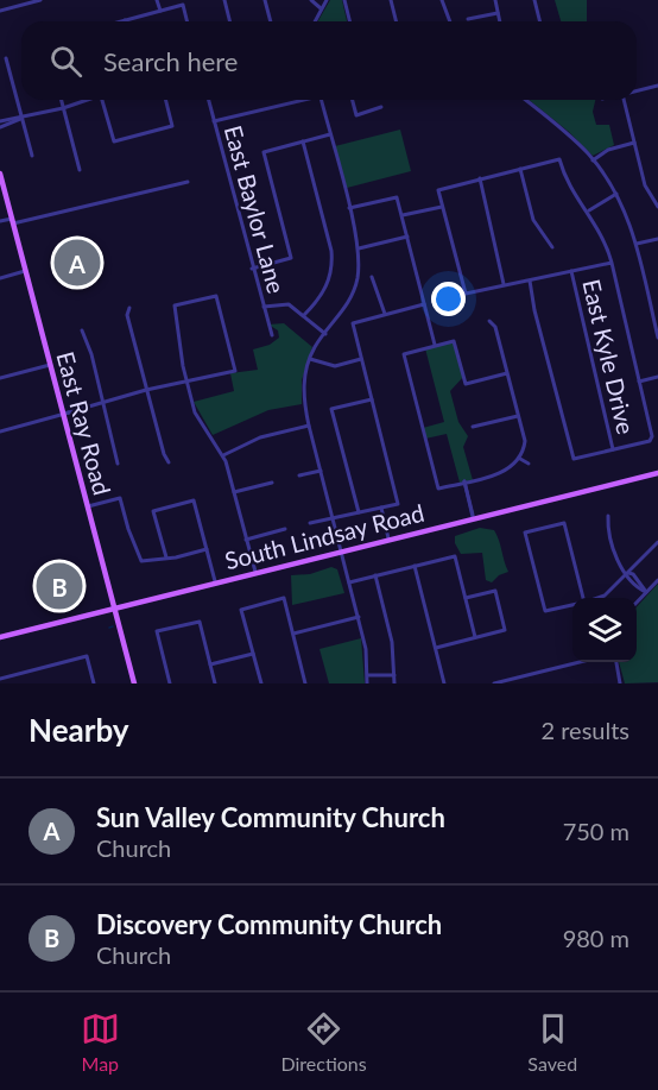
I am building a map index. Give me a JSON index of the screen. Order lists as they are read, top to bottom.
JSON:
{
  "streets": {
    "main road": ["East Ray Road", "South Lindsay Road"],
    "street": ["East Baylor Lane", "East Kyle Drive"]
  },
  "crossings": [
    ["East Ray Road", "South Lindsay Road"]
  ],
  "page": {
    "search": "Search here",
    "pins": ["A", "B"],
    "heading": ["Nearby", "2 results"],
    "list": [
      {
        "mark": "A",
        "name": "Sun Valley Community Church",
        "note": "Church",
        "value": "750 m"
      },
      {
        "mark": "B",
        "name": "Discovery Community Church",
        "note": "Church",
        "value": "980 m"
      }
    ],
    "nav": ["Map", "Directions", "Saved"]
  }
}
